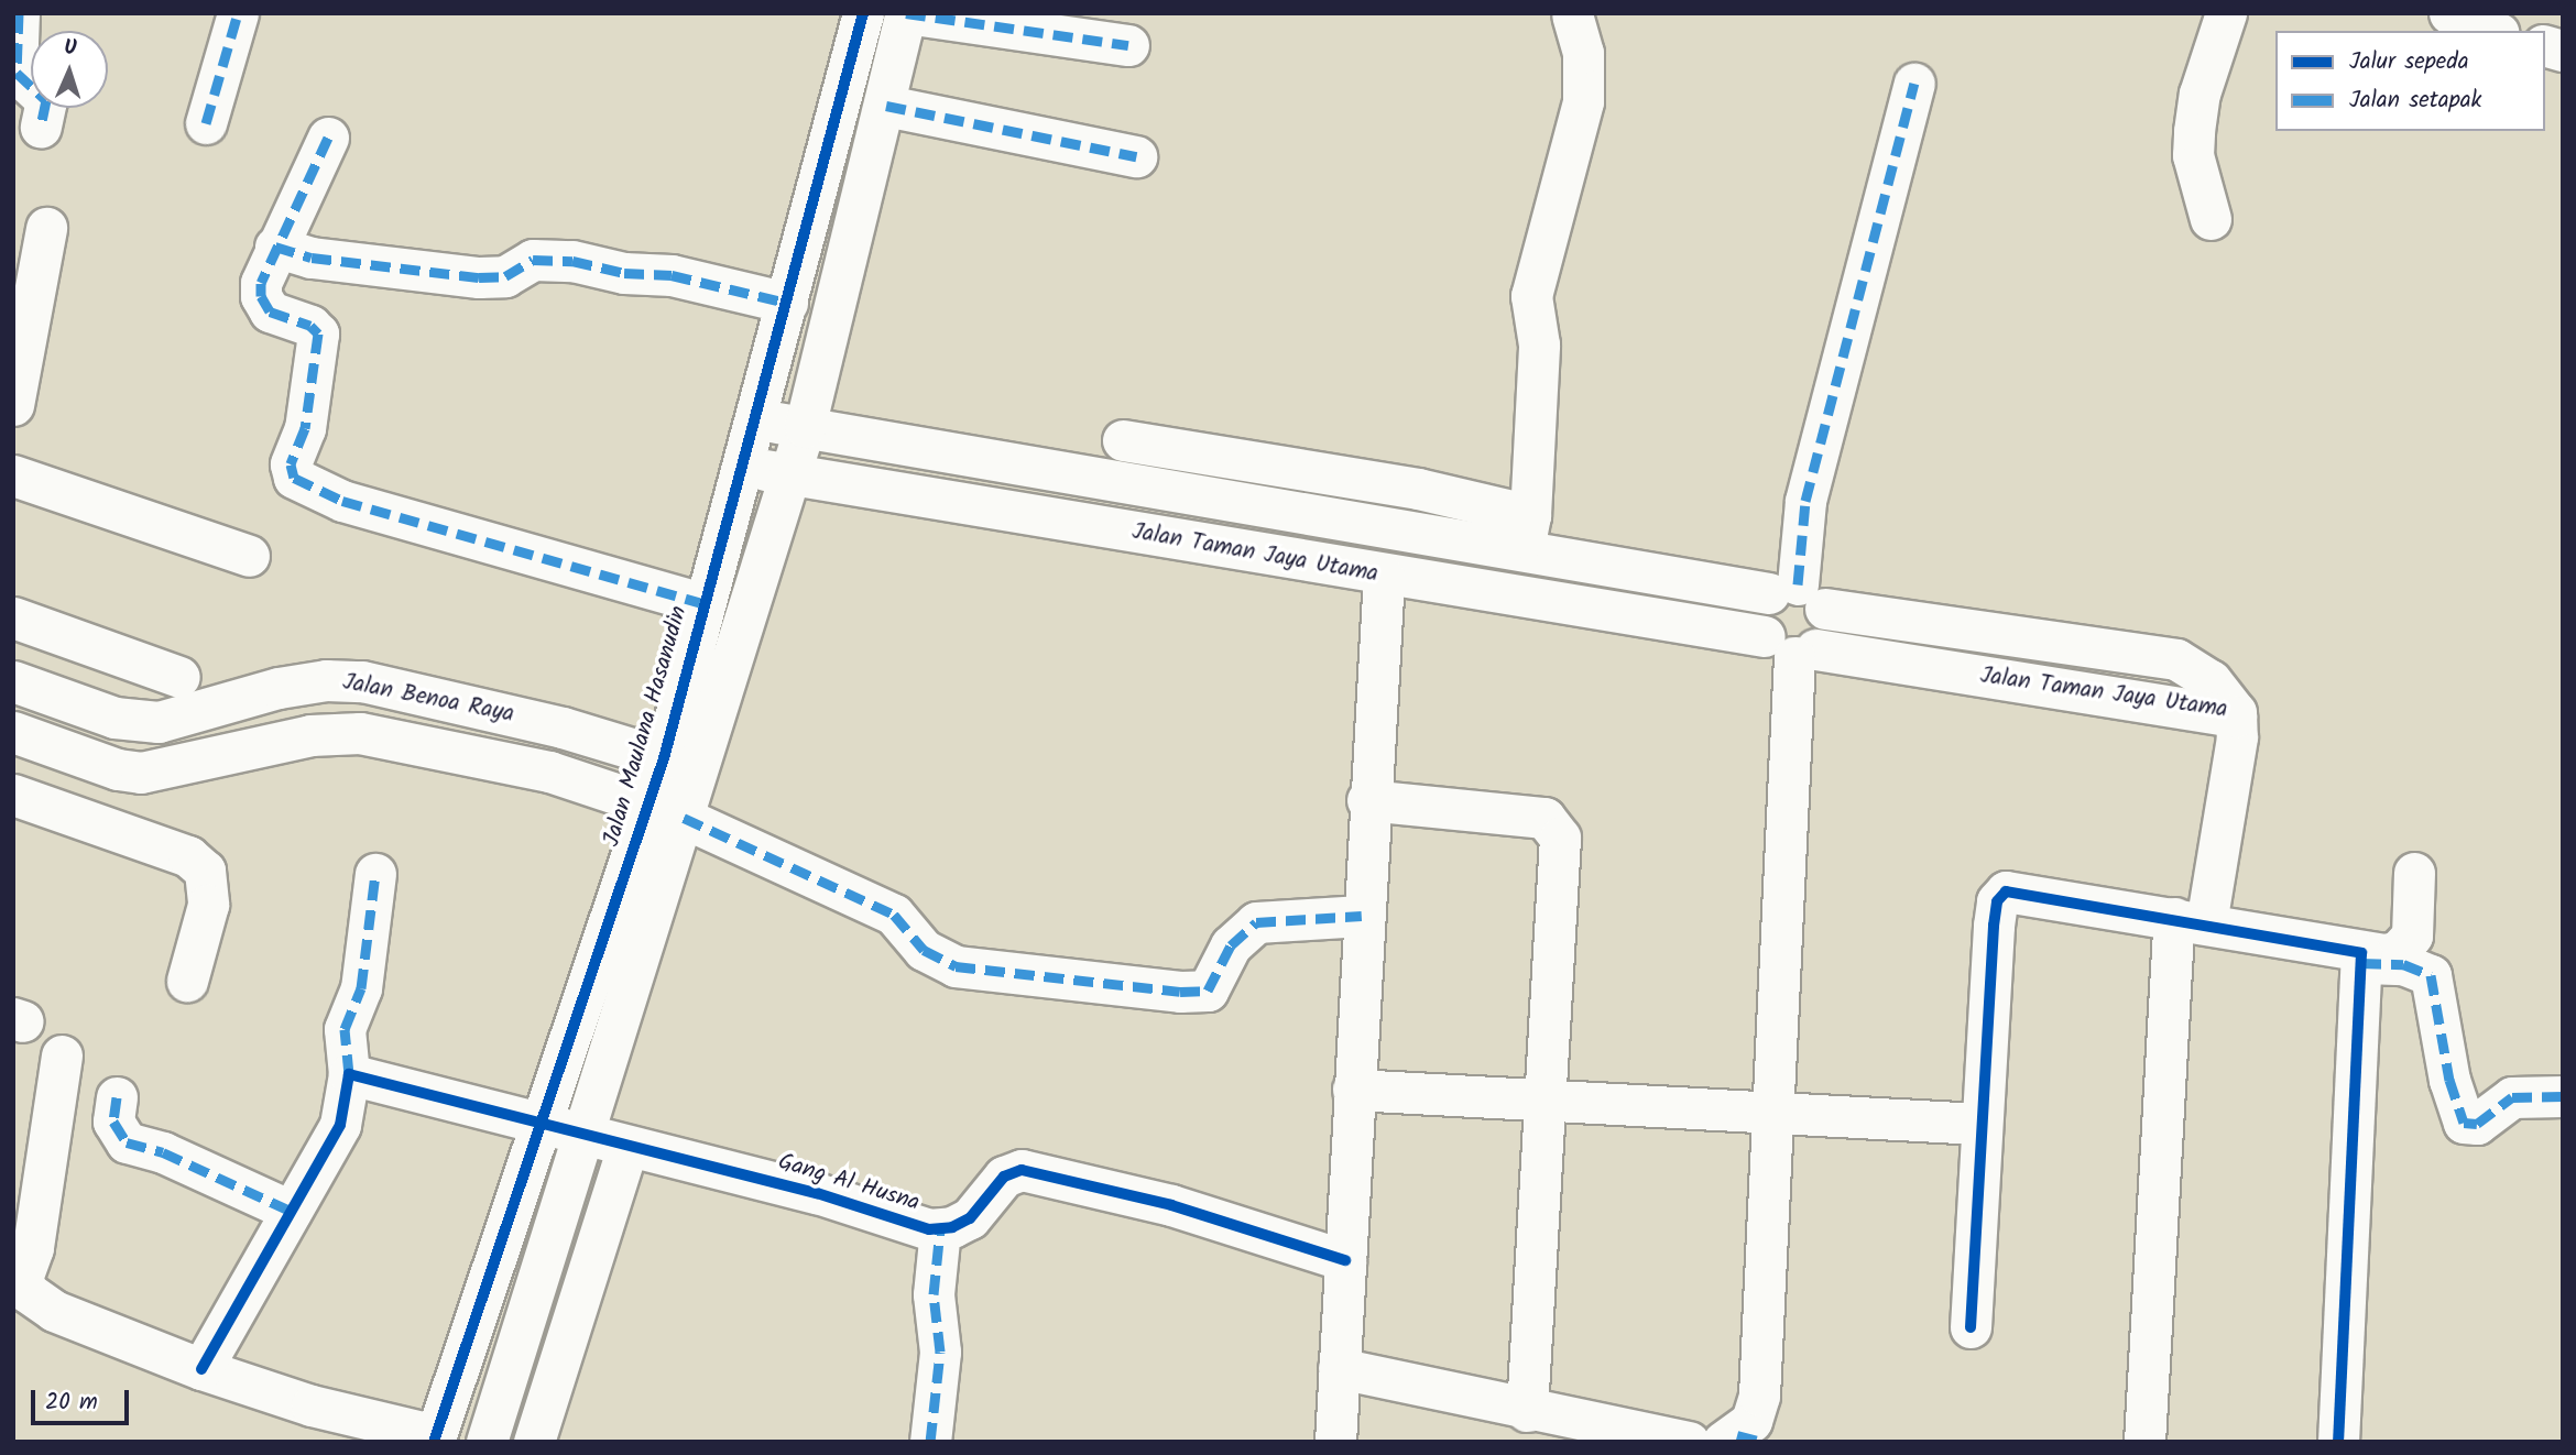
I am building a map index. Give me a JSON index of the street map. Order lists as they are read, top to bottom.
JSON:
{
  "streets": {
    "street": [
      "Jalan Taman Jaya Utama",
      "Jalan Benoa Raya",
      "Jalan Maulana Hasanudin",
      "Gang Al Husna"
    ]
  },
  "crossings": [
    ["Jalan Taman Jaya Utama", "Jalan Maulana Hasanudin"],
    ["Jalan Benoa Raya", "Jalan Maulana Hasanudin"],
    ["Jalan Maulana Hasanudin", "Gang Al Husna"]
  ],
  "legend": ["Jalur sepeda", "Jalan setapak"],
  "scale_bar": "20 m",
  "north": "top"
}
